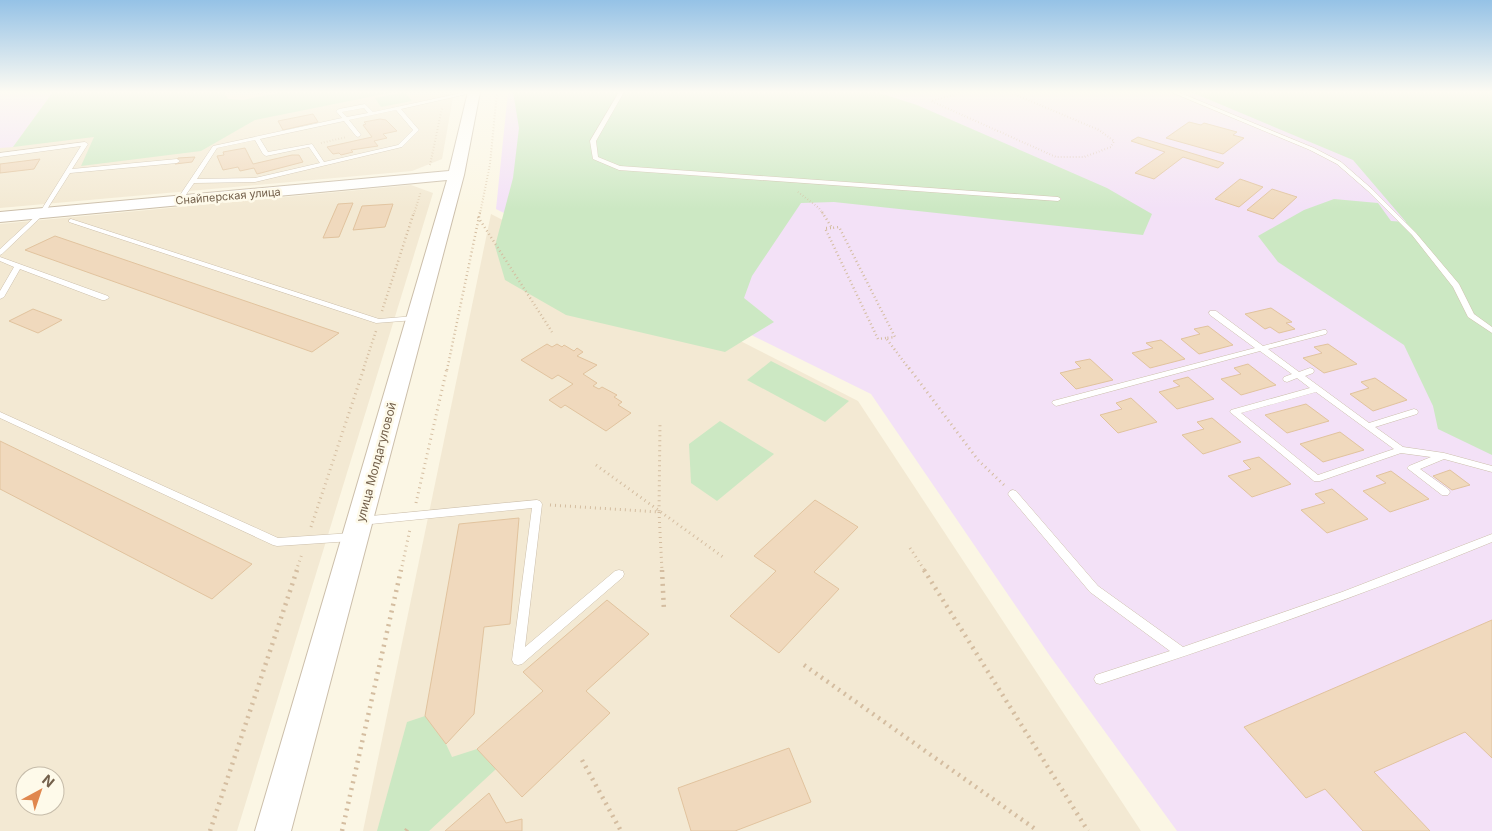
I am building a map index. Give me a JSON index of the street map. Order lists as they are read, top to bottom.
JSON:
{
  "streets": {
    "street": ["Снайперская улица", "улица Молдагуловой"]
  },
  "crossings": [
    ["Снайперская улица", "улица Молдагуловой"]
  ],
  "north": "top right"
}
